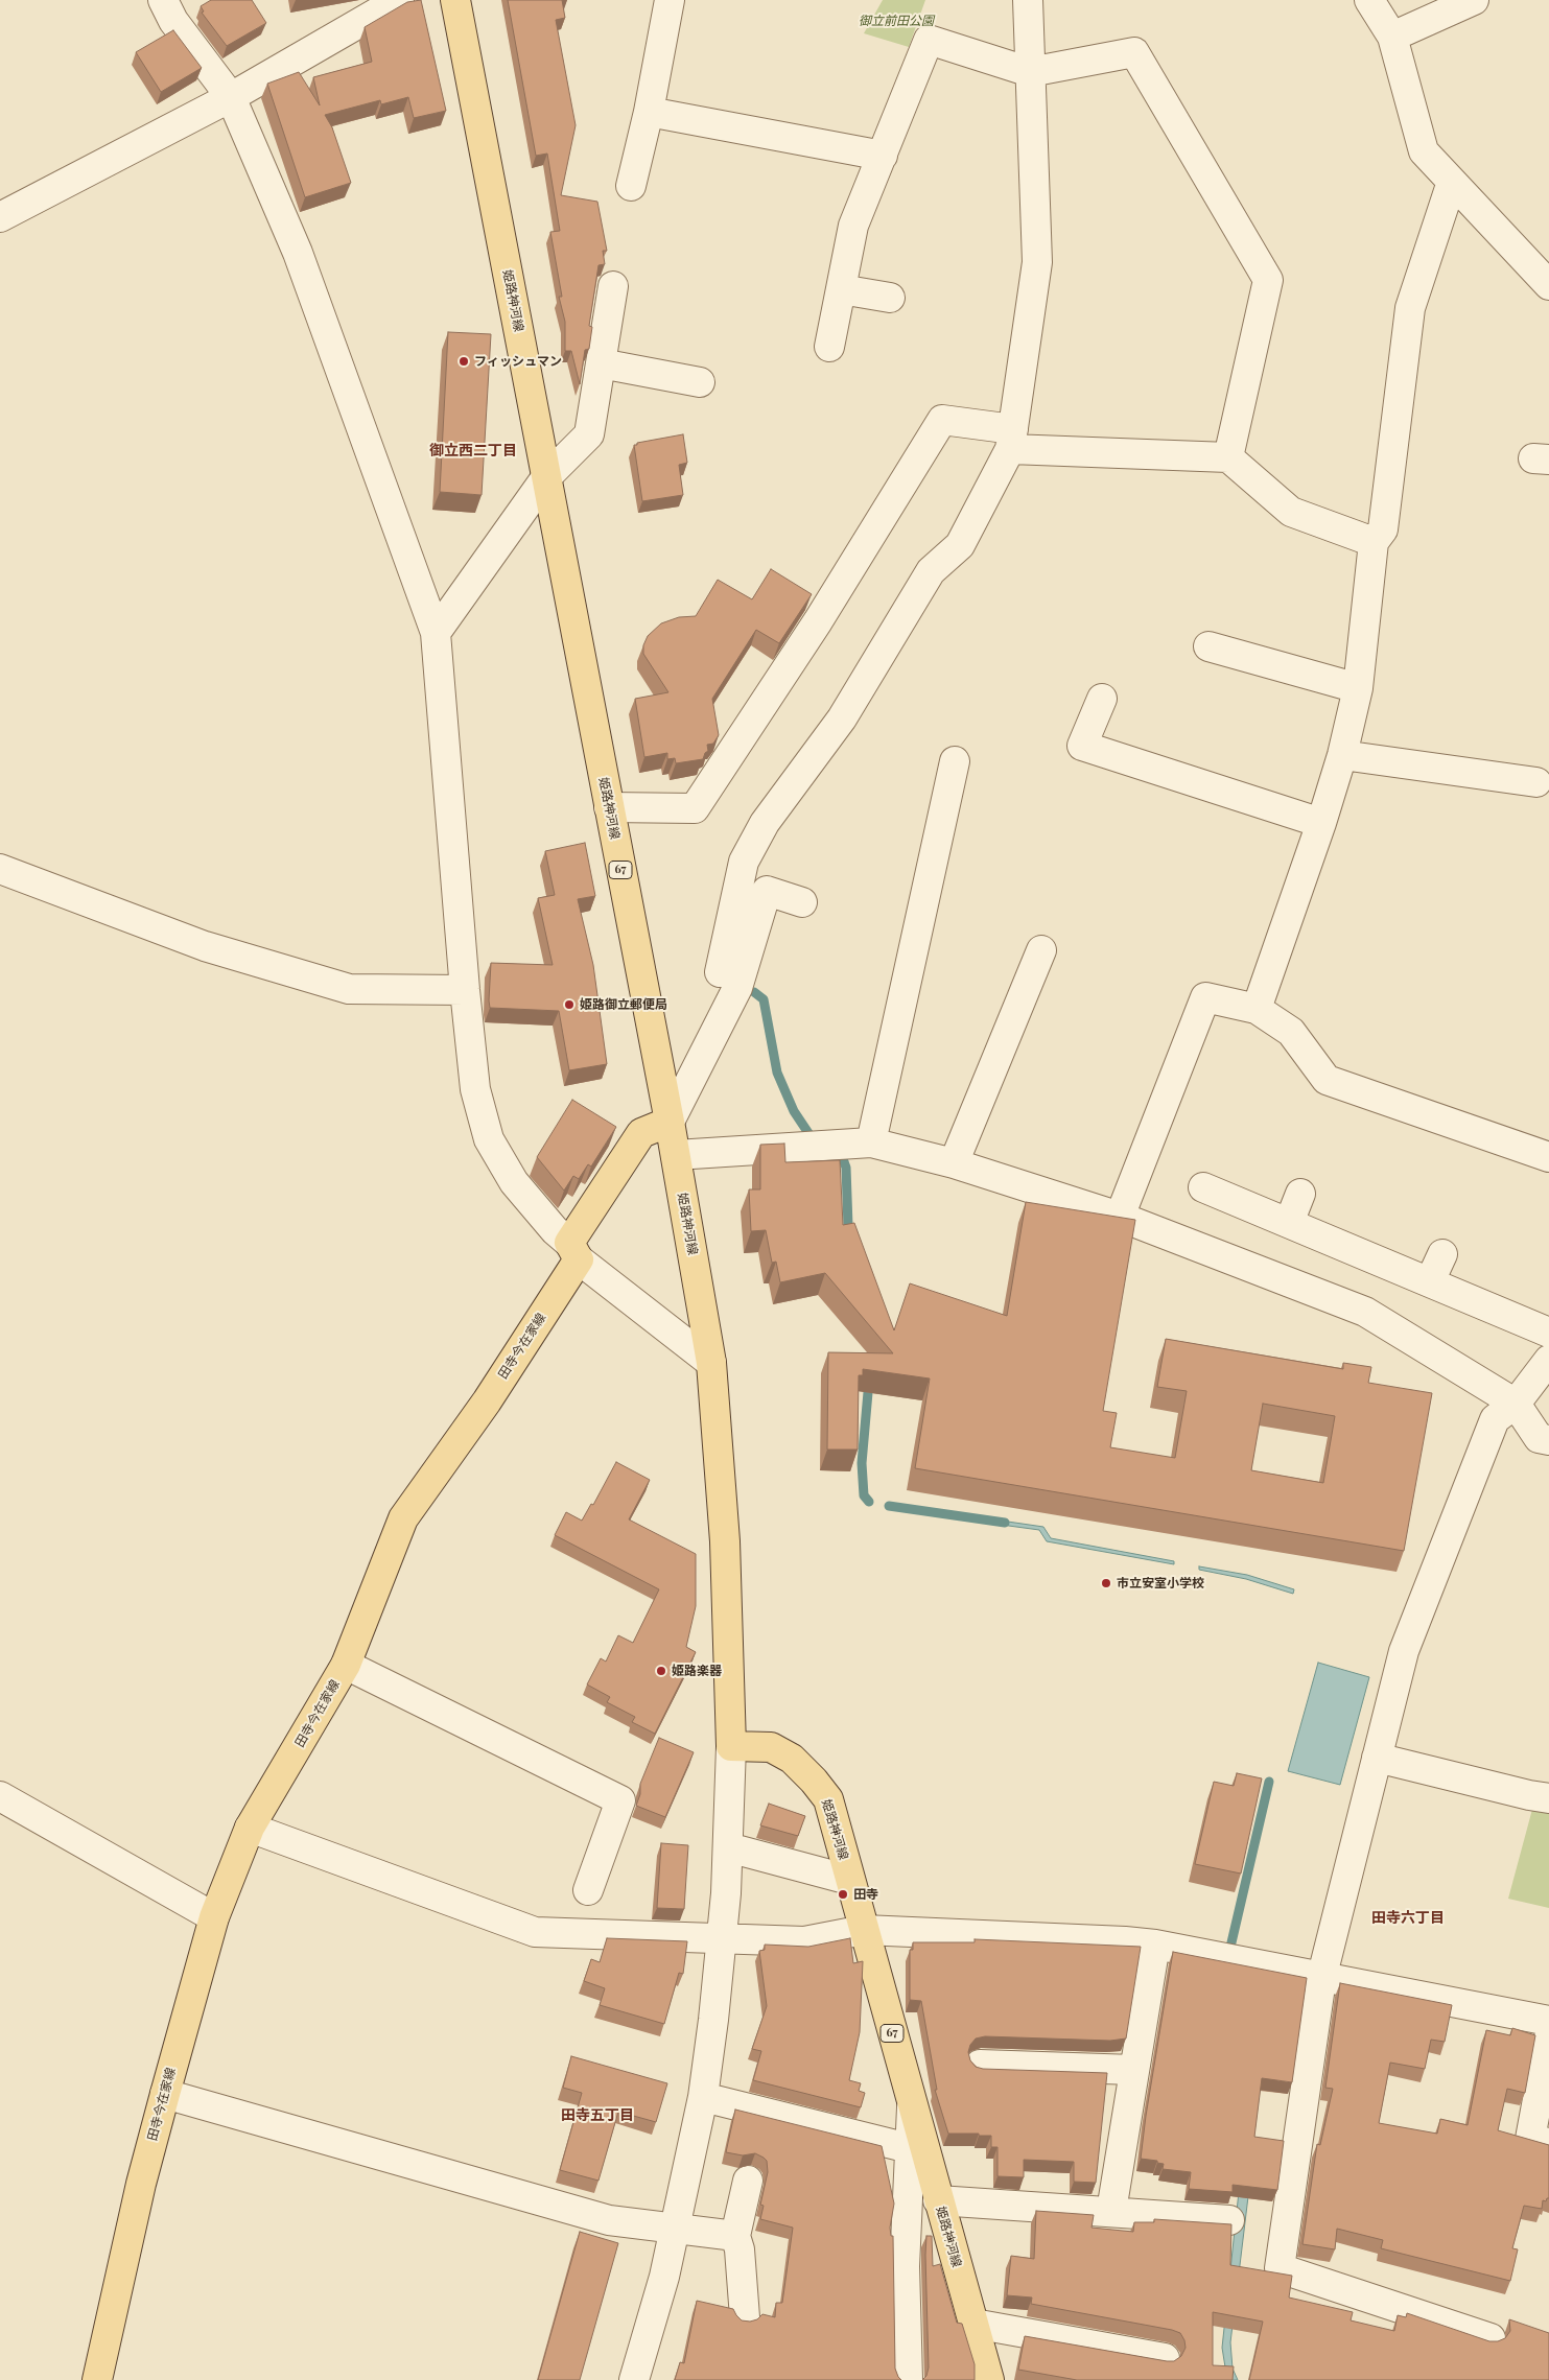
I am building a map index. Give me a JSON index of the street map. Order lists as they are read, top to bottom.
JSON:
{
  "streets": {
    "main road": ["姫路神河線", "67", "田寺今在家線"]
  },
  "crossings": [
    ["姫路神河線", "田寺今在家線"]
  ],
  "districts": ["御立西二丁目", "田寺六丁目", "田寺五丁目"],
  "parks": ["御立前田公園"],
  "places": [
    "フィッシュマン",
    "姫路御立郵便局",
    "市立安室小学校",
    "姫路楽器",
    "田寺"
  ]
}
